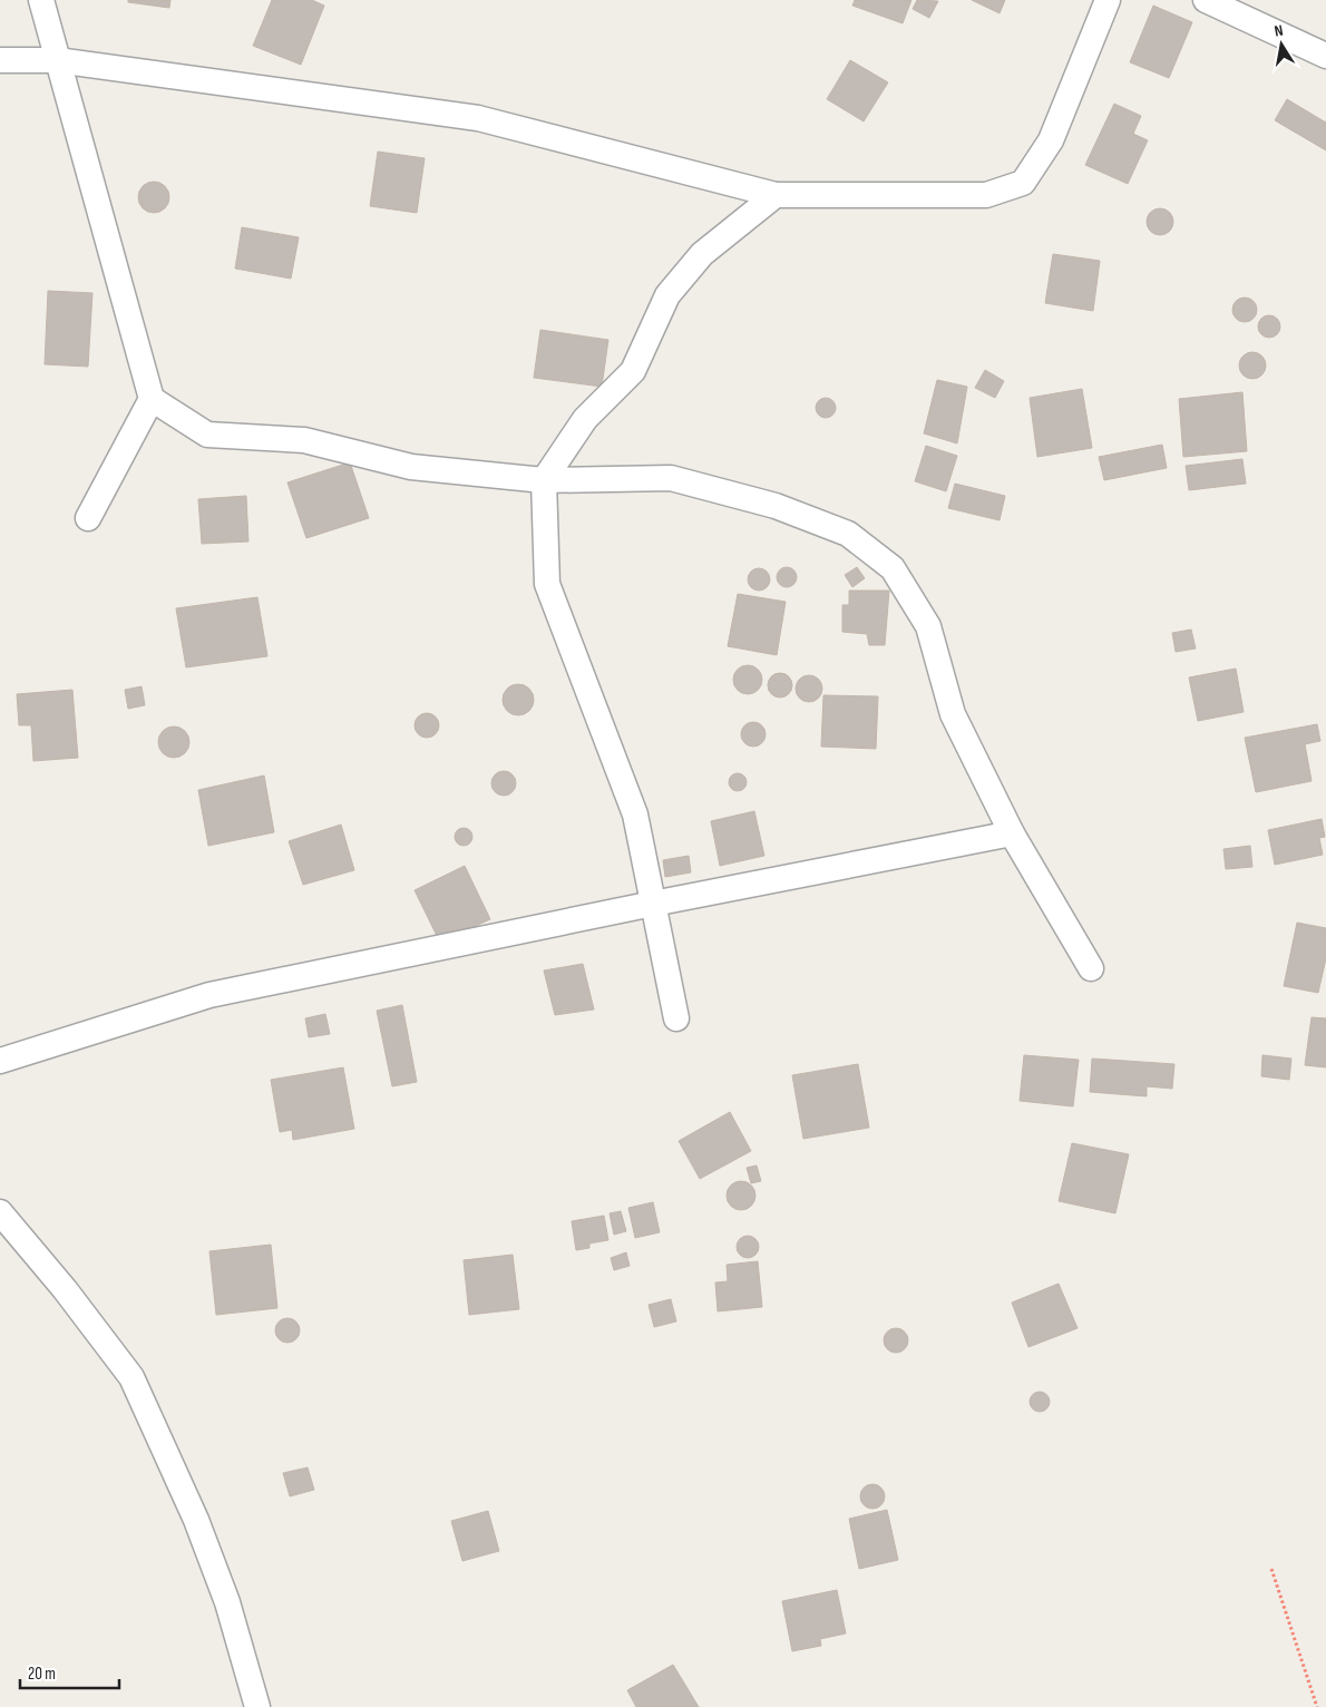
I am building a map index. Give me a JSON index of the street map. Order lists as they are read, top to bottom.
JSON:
{
  "scale_bar": "20 m",
  "north": "top"
}
